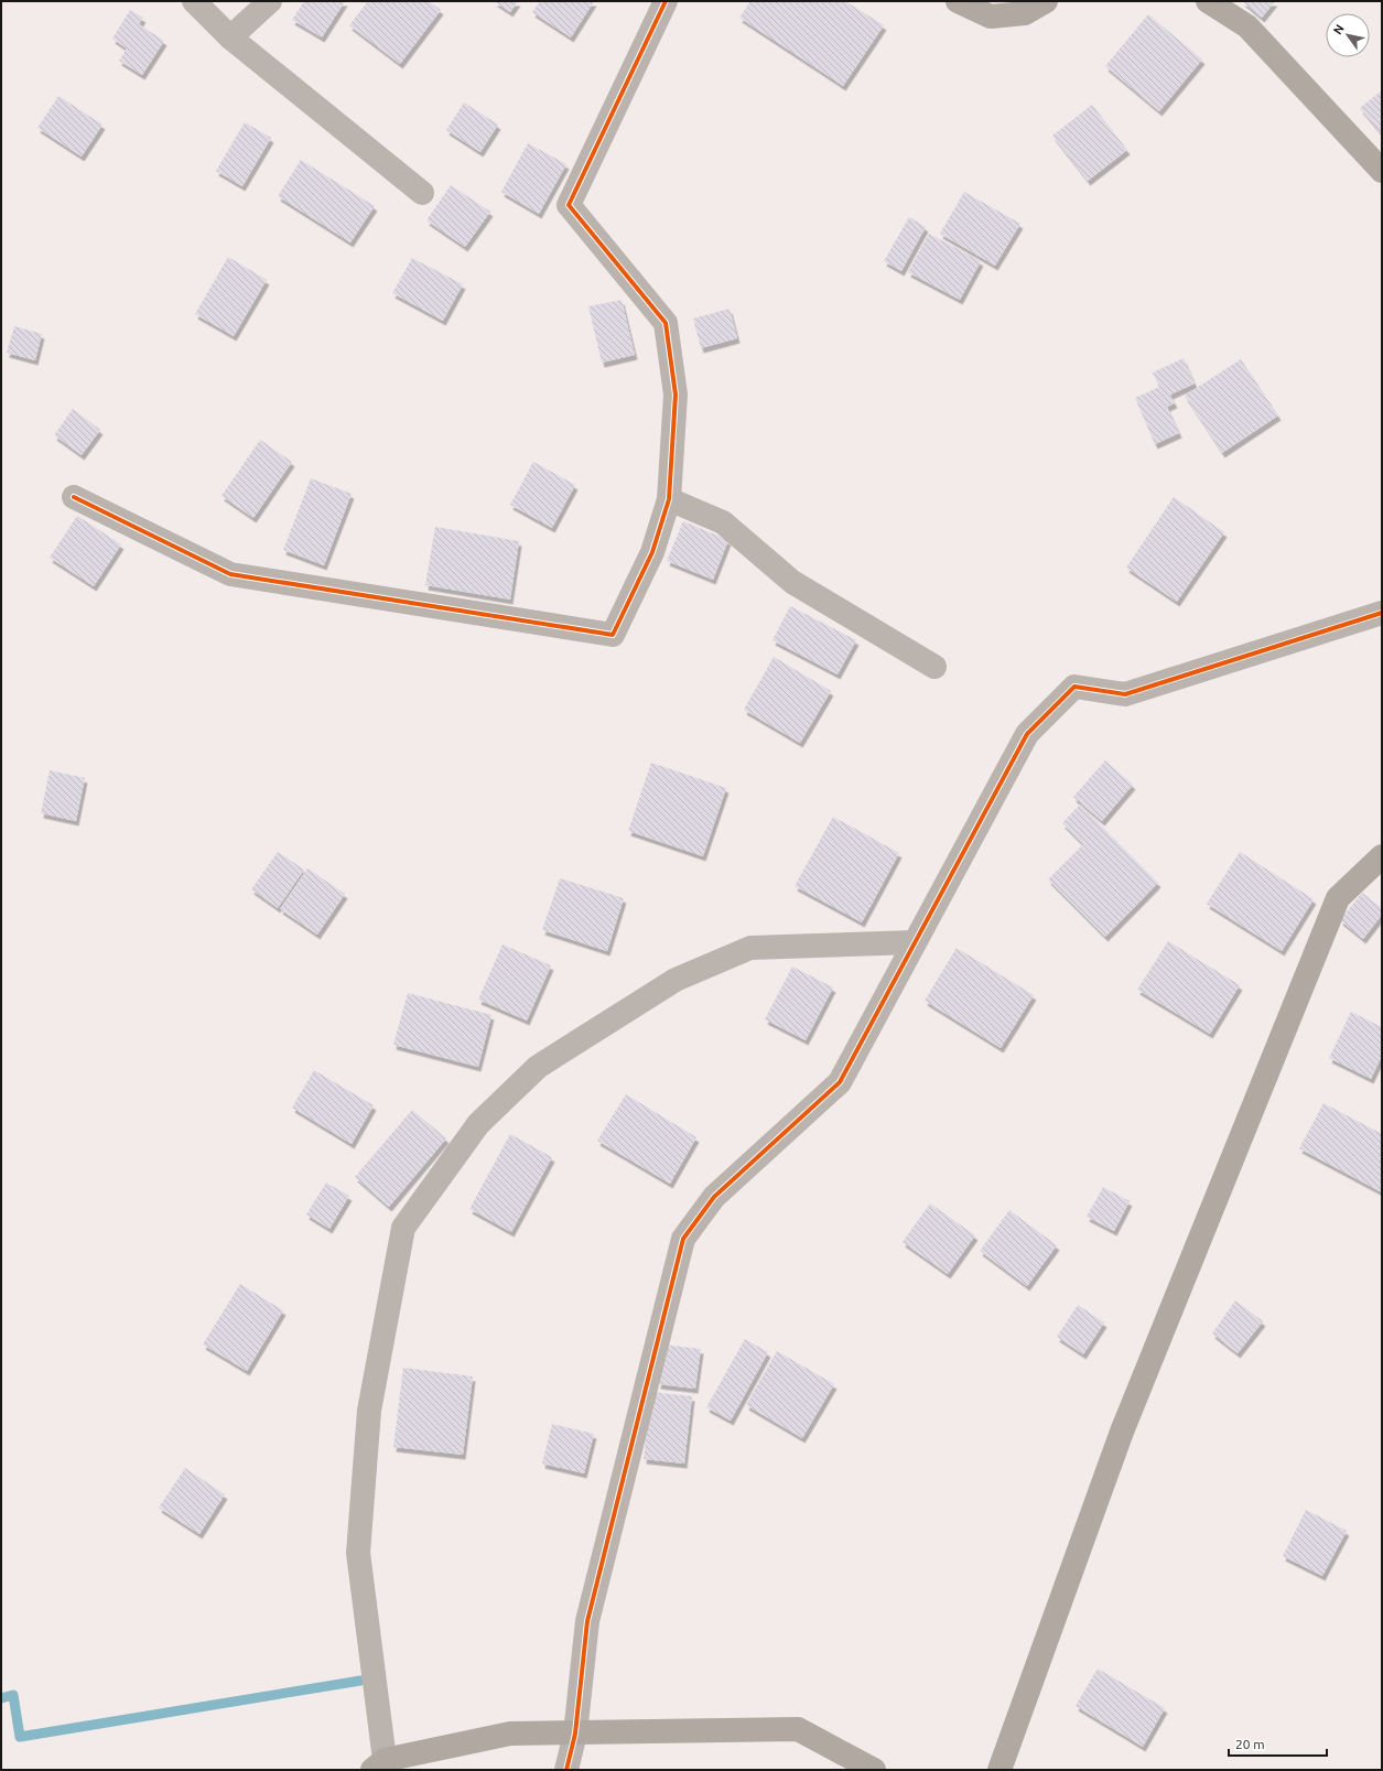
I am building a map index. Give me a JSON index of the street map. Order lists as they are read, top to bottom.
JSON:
{
  "scale_bar": "20 m",
  "north": "top left"
}
